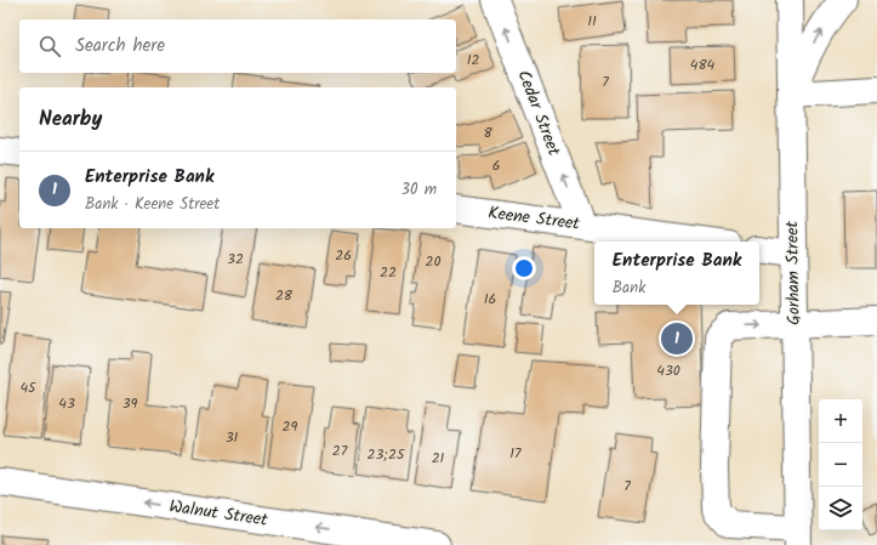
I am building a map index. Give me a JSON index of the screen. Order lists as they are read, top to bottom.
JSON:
{
  "streets": {
    "main road": [
      "Cedar Street",
      "Keene Street",
      "Gorham Street",
      "Walnut Street"
    ]
  },
  "crossings": [
    ["Cedar Street", "Keene Street"]
  ],
  "one_way": ["Cedar Street", "Walnut Street"],
  "house_numbers": [
    "11",
    "12",
    "484",
    "7",
    "8",
    "6",
    "26",
    "32",
    "20",
    "22",
    "28",
    "16",
    "430",
    "45",
    "43",
    "39",
    "29",
    "31",
    "27",
    "17",
    "23;25",
    "21",
    "7"
  ],
  "page": {
    "search": "Search here",
    "heading": "Nearby",
    "list": [
      {
        "mark": "1",
        "name": "Enterprise Bank",
        "note": "Bank · Keene Street",
        "value": "30 m"
      }
    ],
    "popup": ["Enterprise Bank", "Bank"],
    "pins": "1",
    "map_buttons": ["+", "−"]
  }
}
